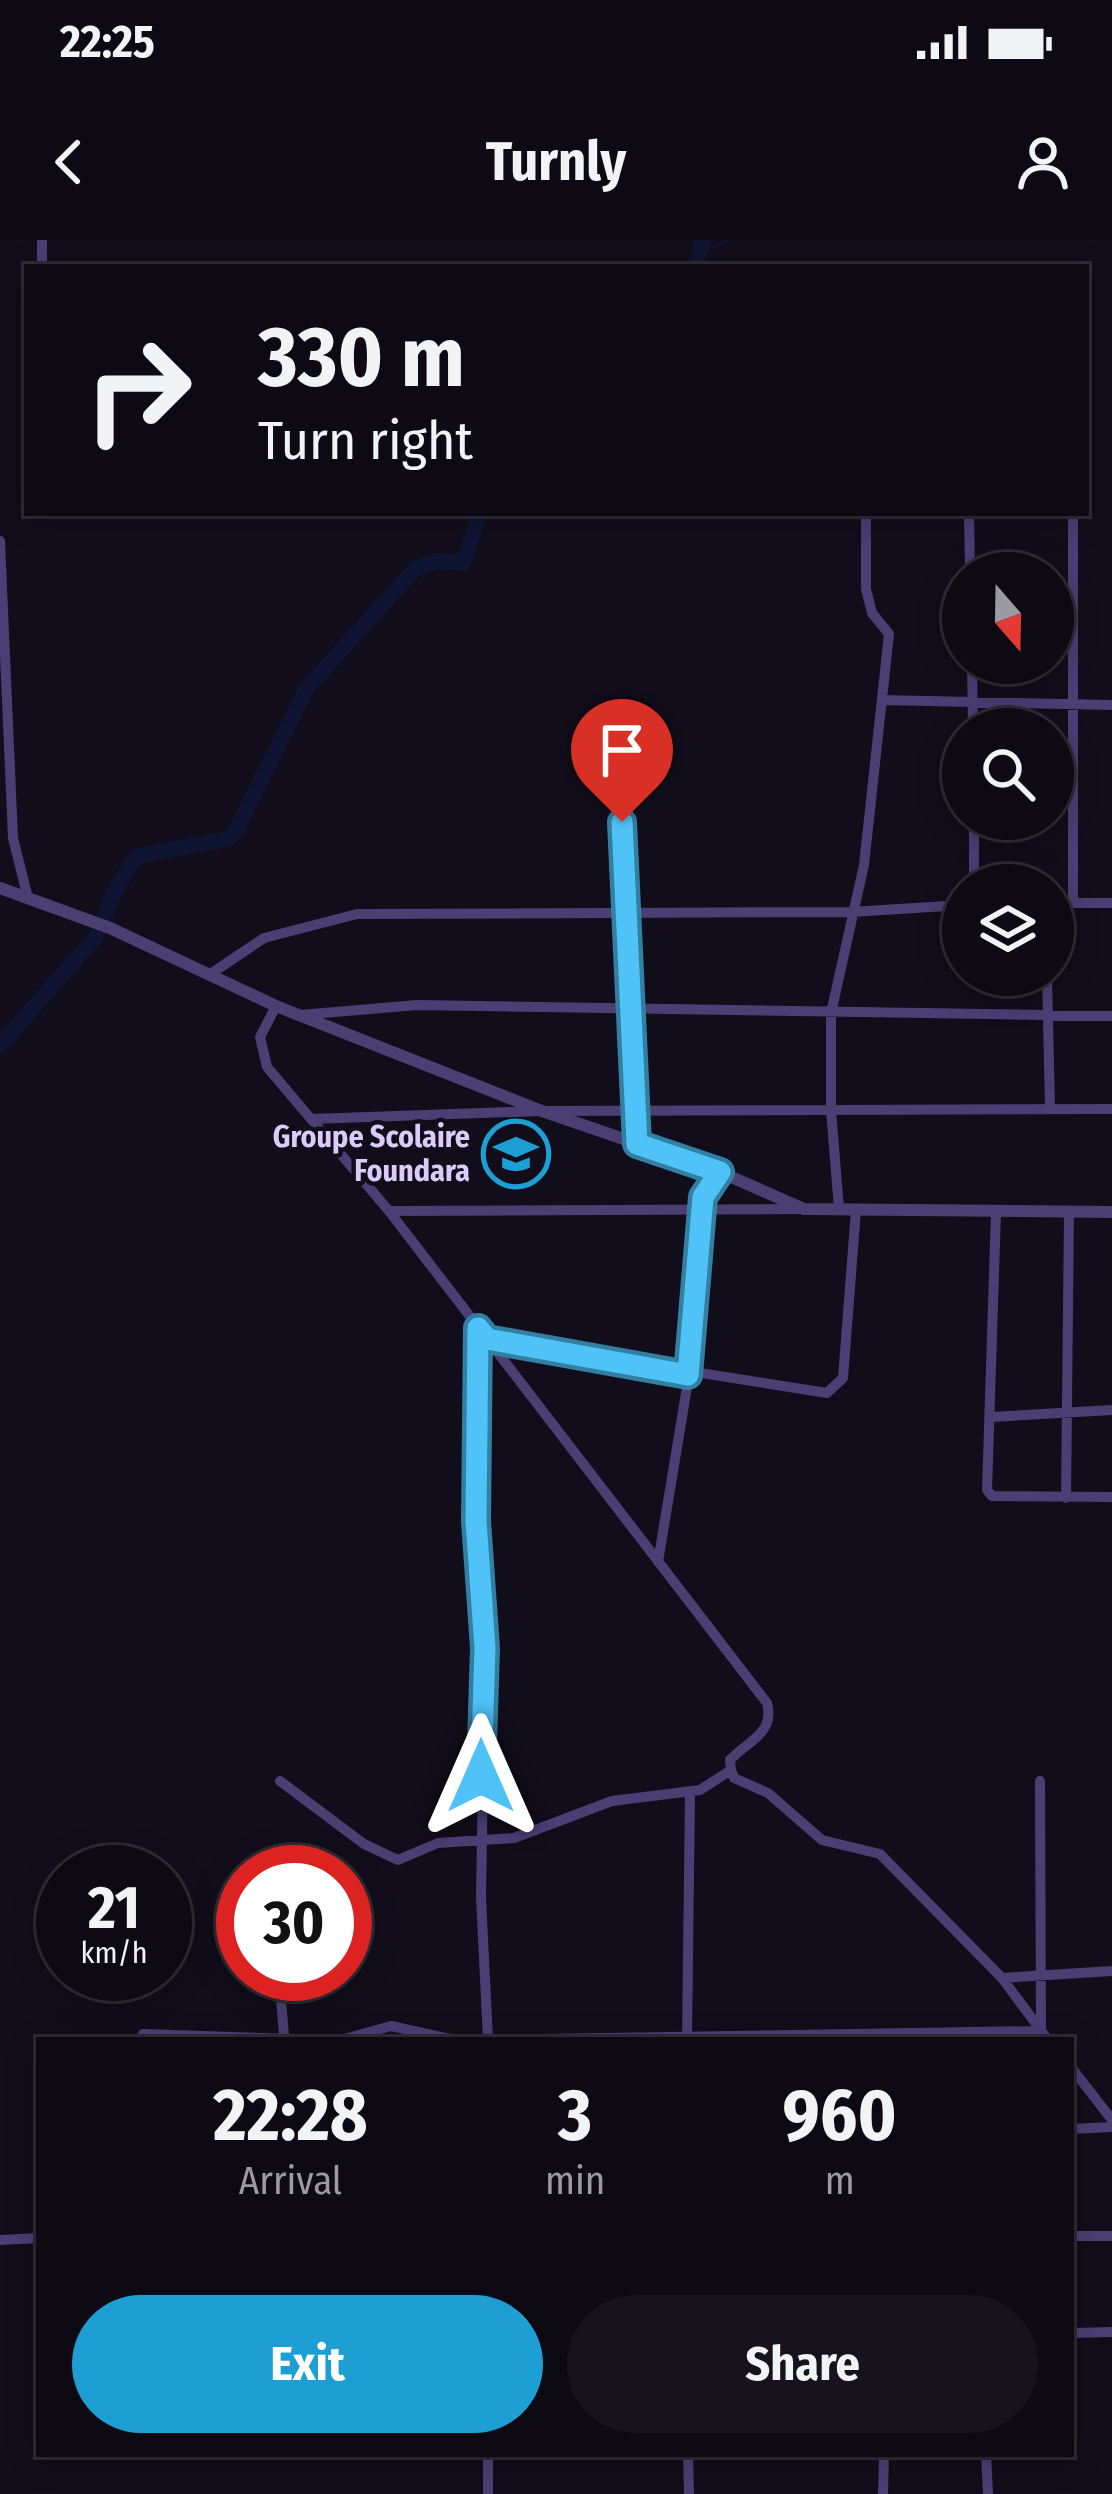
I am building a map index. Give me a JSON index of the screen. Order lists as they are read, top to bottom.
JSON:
{
  "places": {
    "school or university": ["Groupe Scolaire Foundara"]
  },
  "north": "bottom",
  "page": {
    "status": "22:25",
    "header": "Turnly",
    "turn": ["330 m", "Turn right"],
    "speed": "21 km/h",
    "limit": "30",
    "eta": [
      "22:28",
      "Arrival",
      "3",
      "min",
      "960",
      "m"
    ],
    "buttons": ["Exit", "Share"]
  }
}
